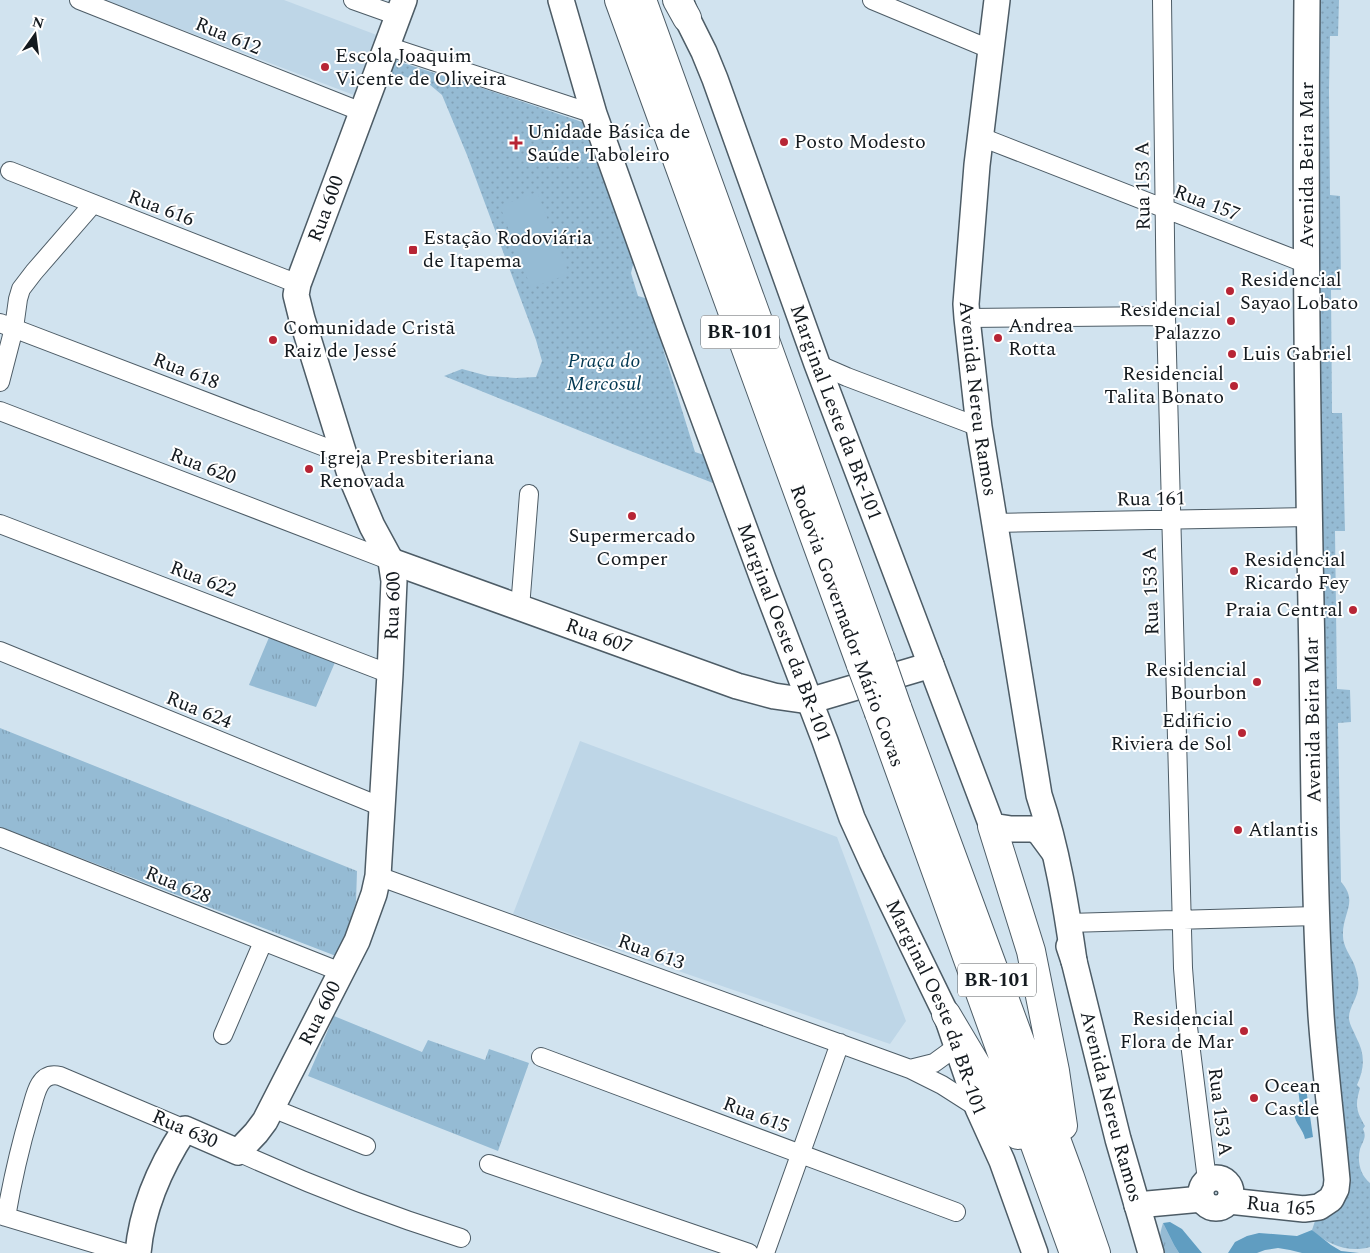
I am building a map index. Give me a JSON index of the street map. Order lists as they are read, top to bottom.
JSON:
{
  "streets": {
    "highway": ["BR-101", "Rodovia Governador Mário Covas"],
    "main road": [
      "Avenida Beira Mar",
      "Rua 600",
      "Avenida Nereu Ramos",
      "Marginal Leste da BR-101",
      "Marginal Oeste da BR-101",
      "Rua 607",
      "Rua 630",
      "Rua 165"
    ],
    "street": [
      "Rua 612",
      "Rua 153 A",
      "Rua 157",
      "Rua 616",
      "Rua 618",
      "Rua 620",
      "Rua 161",
      "Rua 622",
      "Rua 624",
      "Rua 628",
      "Rua 613",
      "Rua 615"
    ]
  },
  "crossings": [
    ["Rua 612", "Rua 600"],
    ["Avenida Beira Mar", "Rua 157"],
    ["Avenida Beira Mar", "Rua 161"],
    ["Avenida Beira Mar", "Rua 165"],
    ["Rua 153 A", "Rua 157"],
    ["Rua 153 A", "Rua 161"],
    ["Rua 153 A", "Rua 165"],
    ["Rua 157", "Avenida Nereu Ramos"],
    ["Rua 616", "Rua 600"],
    ["Rua 600", "Rua 618"],
    ["Rua 600", "Rua 620"],
    ["Rua 600", "Rua 622"],
    ["Rua 600", "Rua 607"],
    ["Rua 600", "Rua 624"],
    ["Rua 600", "Rua 628"],
    ["Rua 600", "Rua 613"],
    ["Rua 600", "Rua 630"],
    ["Avenida Nereu Ramos", "Rua 161"],
    ["Rua 620", "Rua 607"],
    ["Marginal Oeste da BR-101", "Rua 607"],
    ["Marginal Oeste da BR-101", "Rua 613"]
  ],
  "parks": ["Praça do Mercosul"],
  "places": {
    "other": [
      "Escola Joaquim Vicente de Oliveira",
      "Posto Modesto",
      "Residencial Sayao Lobato",
      "Residencial Palazzo",
      "Andrea Rotta",
      "Comunidade Cristã Raiz de Jessé",
      "Luis Gabriel",
      "Residencial Talita Bonato",
      "Igreja Presbiteriana Renovada",
      "Supermercado Comper",
      "Residencial Ricardo Fey",
      "Praia Central",
      "Residencial Bourbon",
      "Edificio Riviera de Sol",
      "Atlantis",
      "Residencial Flora de Mar",
      "Ocean Castle"
    ],
    "health": ["Unidade Básica de Saúde Taboleiro"],
    "transit": ["Estação Rodoviária de Itapema"]
  },
  "north": "top"
}
